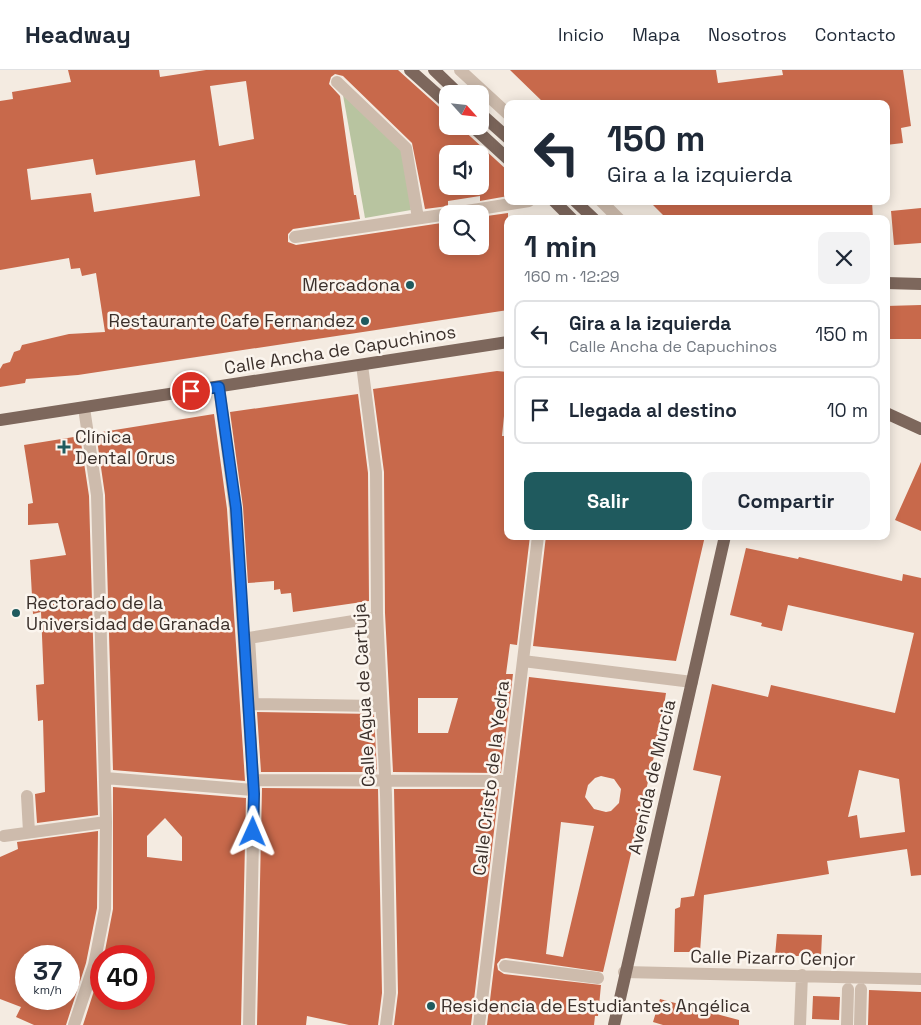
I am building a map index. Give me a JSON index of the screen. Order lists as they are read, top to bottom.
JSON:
{
  "streets": {
    "main road": ["Calle Ancha de Capuchinos", "Avenida de Murcia"],
    "street": ["Calle Agua de Cartuja", "Calle Cristo de la Yedra", "Calle Pizarro Cenjor"]
  },
  "crossings": [
    ["Calle Ancha de Capuchinos", "Calle Agua de Cartuja"],
    ["Avenida de Murcia", "Calle Pizarro Cenjor"]
  ],
  "places": {
    "other": [
      "Mercadona",
      "Restaurante Cafe Fernandez",
      "Rectorado de la Universidad de Granada",
      "Residencia de Estudiantes Angélica"
    ],
    "health": ["Clínica Dental Orus"]
  },
  "north": "bottom right",
  "page": {
    "header": "Headway",
    "nav": [
      "Inicio",
      "Mapa",
      "Nosotros",
      "Contacto"
    ],
    "turn": ["150 m", "Gira a la izquierda"],
    "heading": ["1 min", "160 m · 12:29"],
    "list": [
      {
        "name": "Gira a la izquierda",
        "note": "Calle Ancha de Capuchinos",
        "value": "150 m"
      },
      {
        "name": "Llegada al destino",
        "value": "10 m"
      }
    ],
    "buttons": ["Salir", "Compartir"],
    "speed": "37 km/h",
    "limit": "40"
  }
}
